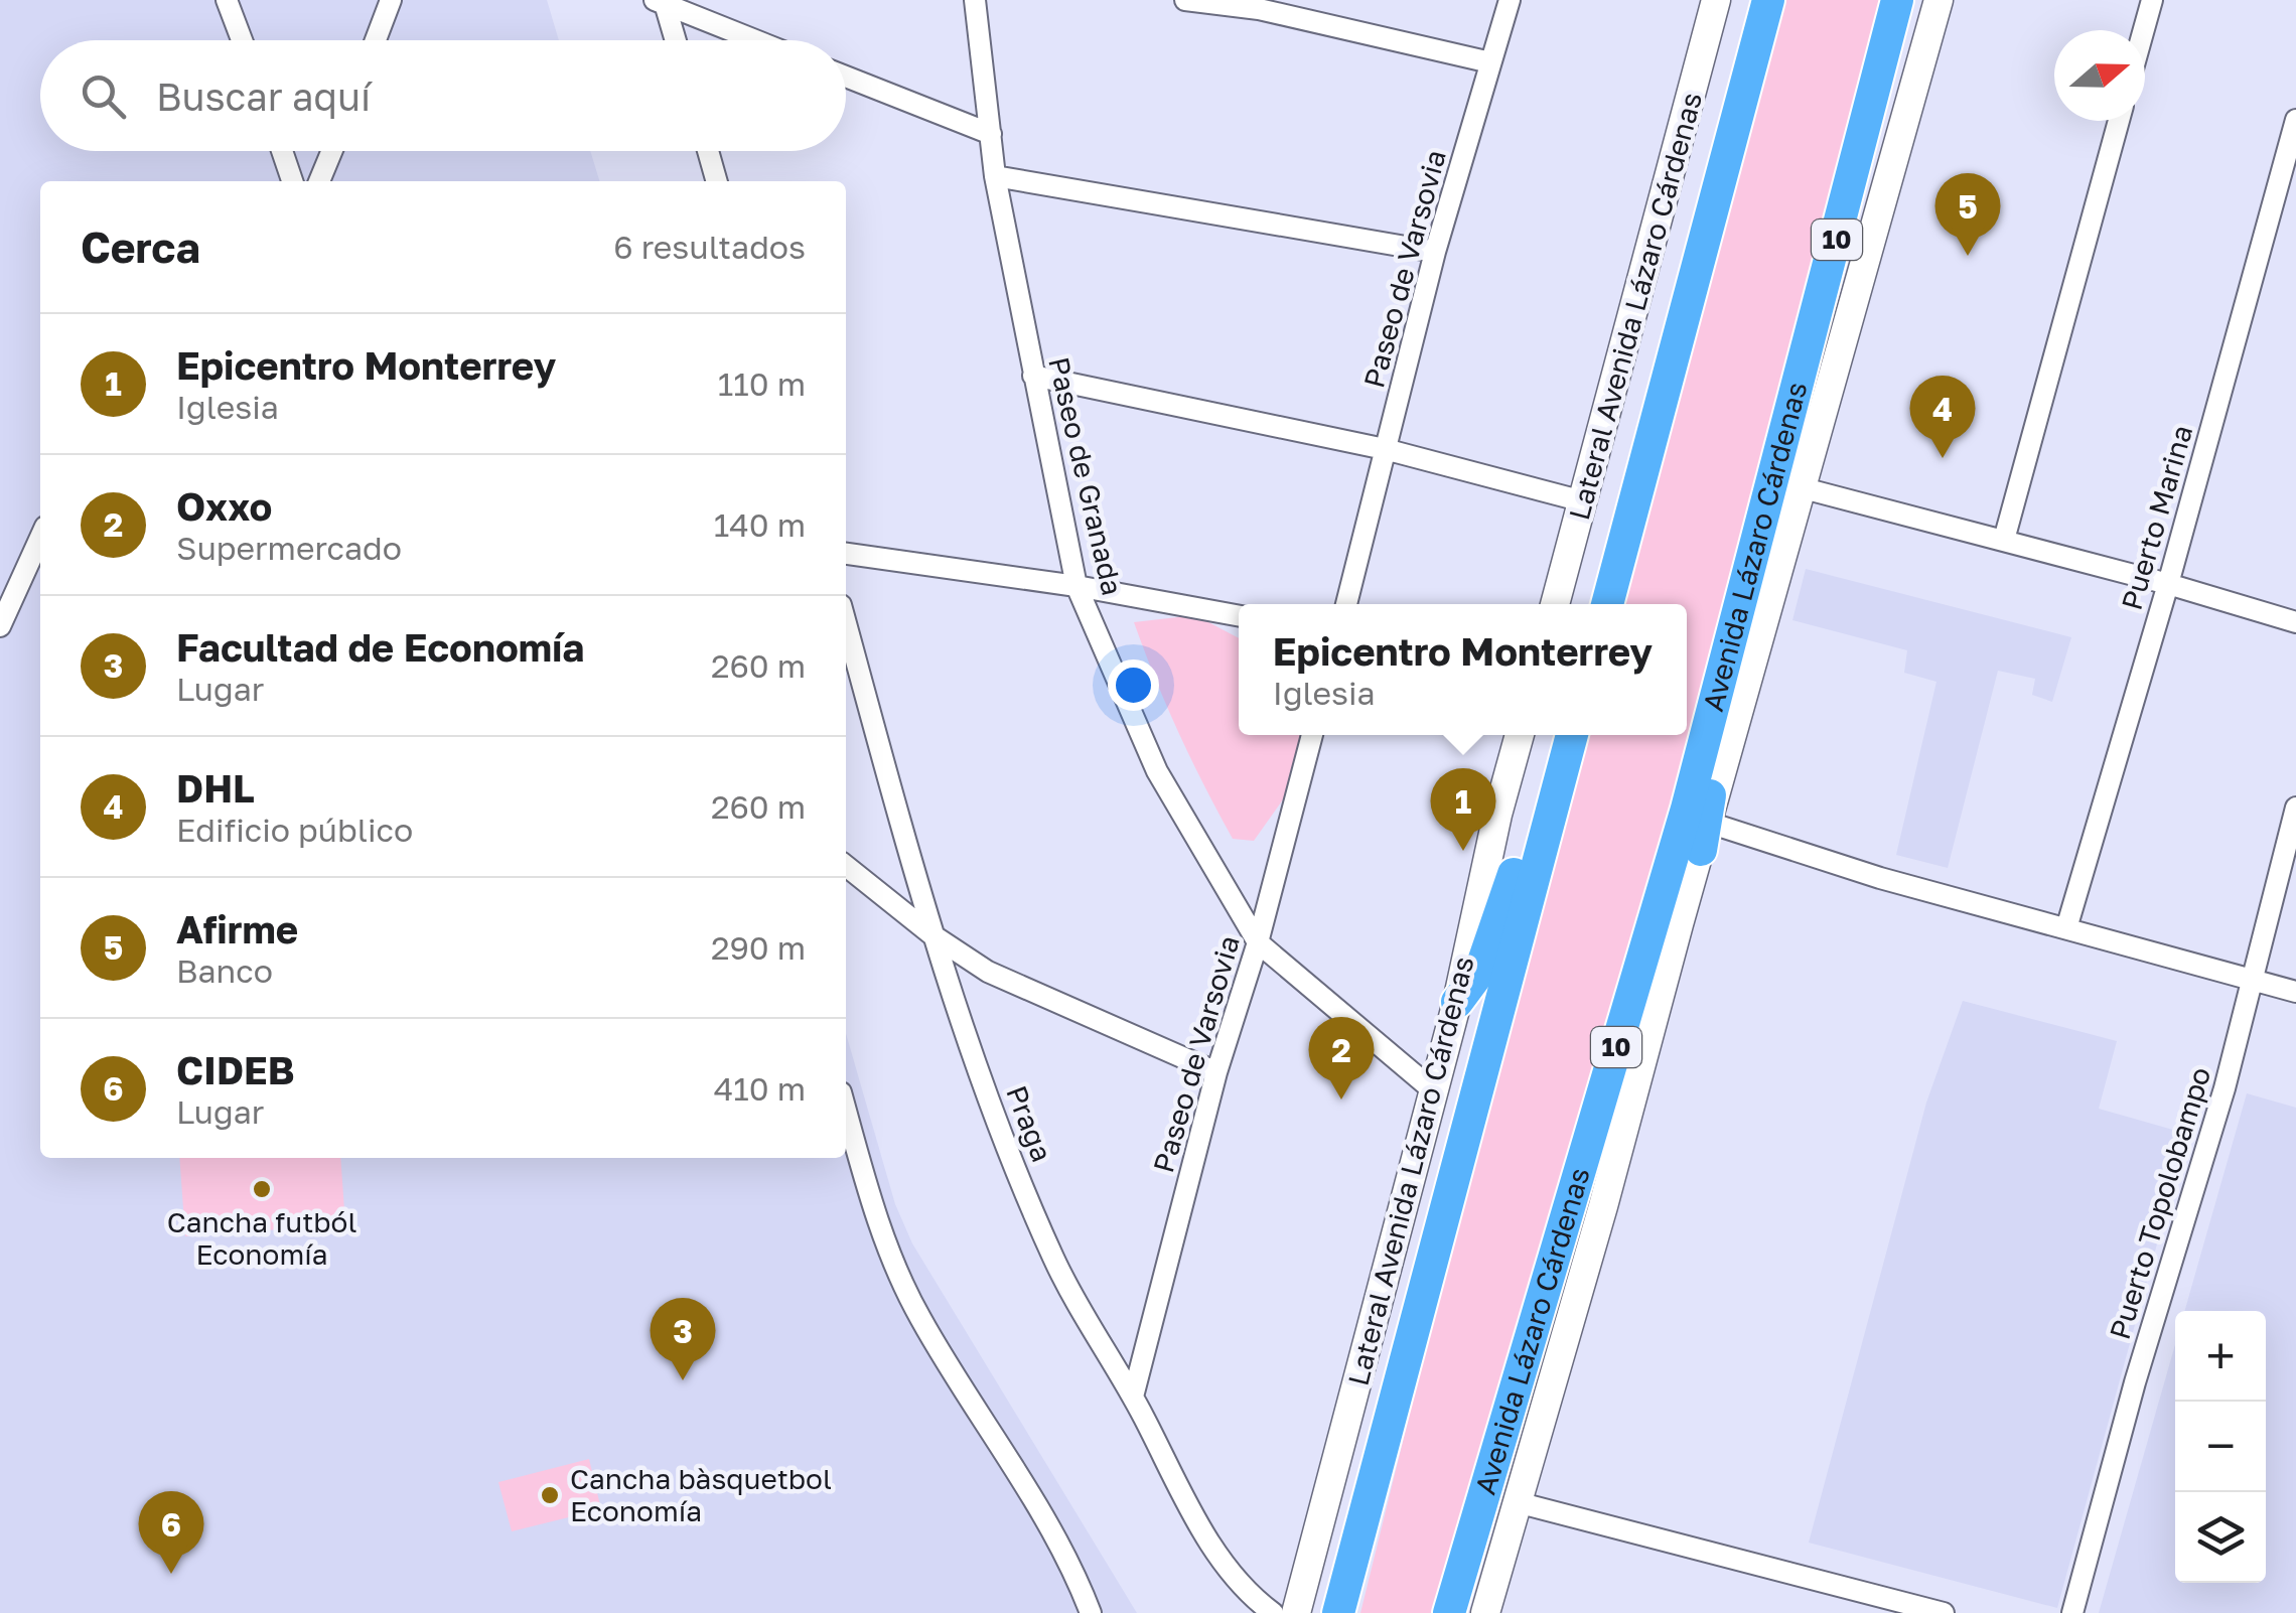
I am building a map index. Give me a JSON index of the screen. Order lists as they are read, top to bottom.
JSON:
{
  "streets": {
    "highway": ["10", "Avenida Lázaro Cárdenas"],
    "main road": ["Lateral Avenida Lázaro Cárdenas"],
    "street": [
      "Paseo de Varsovia",
      "Paseo de Granada",
      "Puerto Marina",
      "Praga",
      "Puerto Topolobampo"
    ]
  },
  "crossings": [
    ["Paseo de Varsovia", "Paseo de Granada"],
    ["Paseo de Varsovia", "Praga"],
    ["Lateral Avenida Lázaro Cárdenas", "Paseo de Granada"]
  ],
  "places": ["Cancha futból Economía", "Cancha bàsquetbol Economía"],
  "north": "right",
  "page": {
    "search": "Buscar aquí",
    "pins": [
      "5",
      "4",
      "1",
      "2",
      "3",
      "6"
    ],
    "heading": ["Cerca", "6 resultados"],
    "list": [
      {
        "mark": "1",
        "name": "Epicentro Monterrey",
        "note": "Iglesia",
        "value": "110 m"
      },
      {
        "mark": "2",
        "name": "Oxxo",
        "note": "Supermercado",
        "value": "140 m"
      },
      {
        "mark": "3",
        "name": "Facultad de Economía",
        "note": "Lugar",
        "value": "260 m"
      },
      {
        "mark": "4",
        "name": "DHL",
        "note": "Edificio público",
        "value": "260 m"
      },
      {
        "mark": "5",
        "name": "Afirme",
        "note": "Banco",
        "value": "290 m"
      },
      {
        "mark": "6",
        "name": "CIDEB",
        "note": "Lugar",
        "value": "410 m"
      }
    ],
    "popup": ["Epicentro Monterrey", "Iglesia"],
    "map_buttons": ["+", "−"]
  }
}
